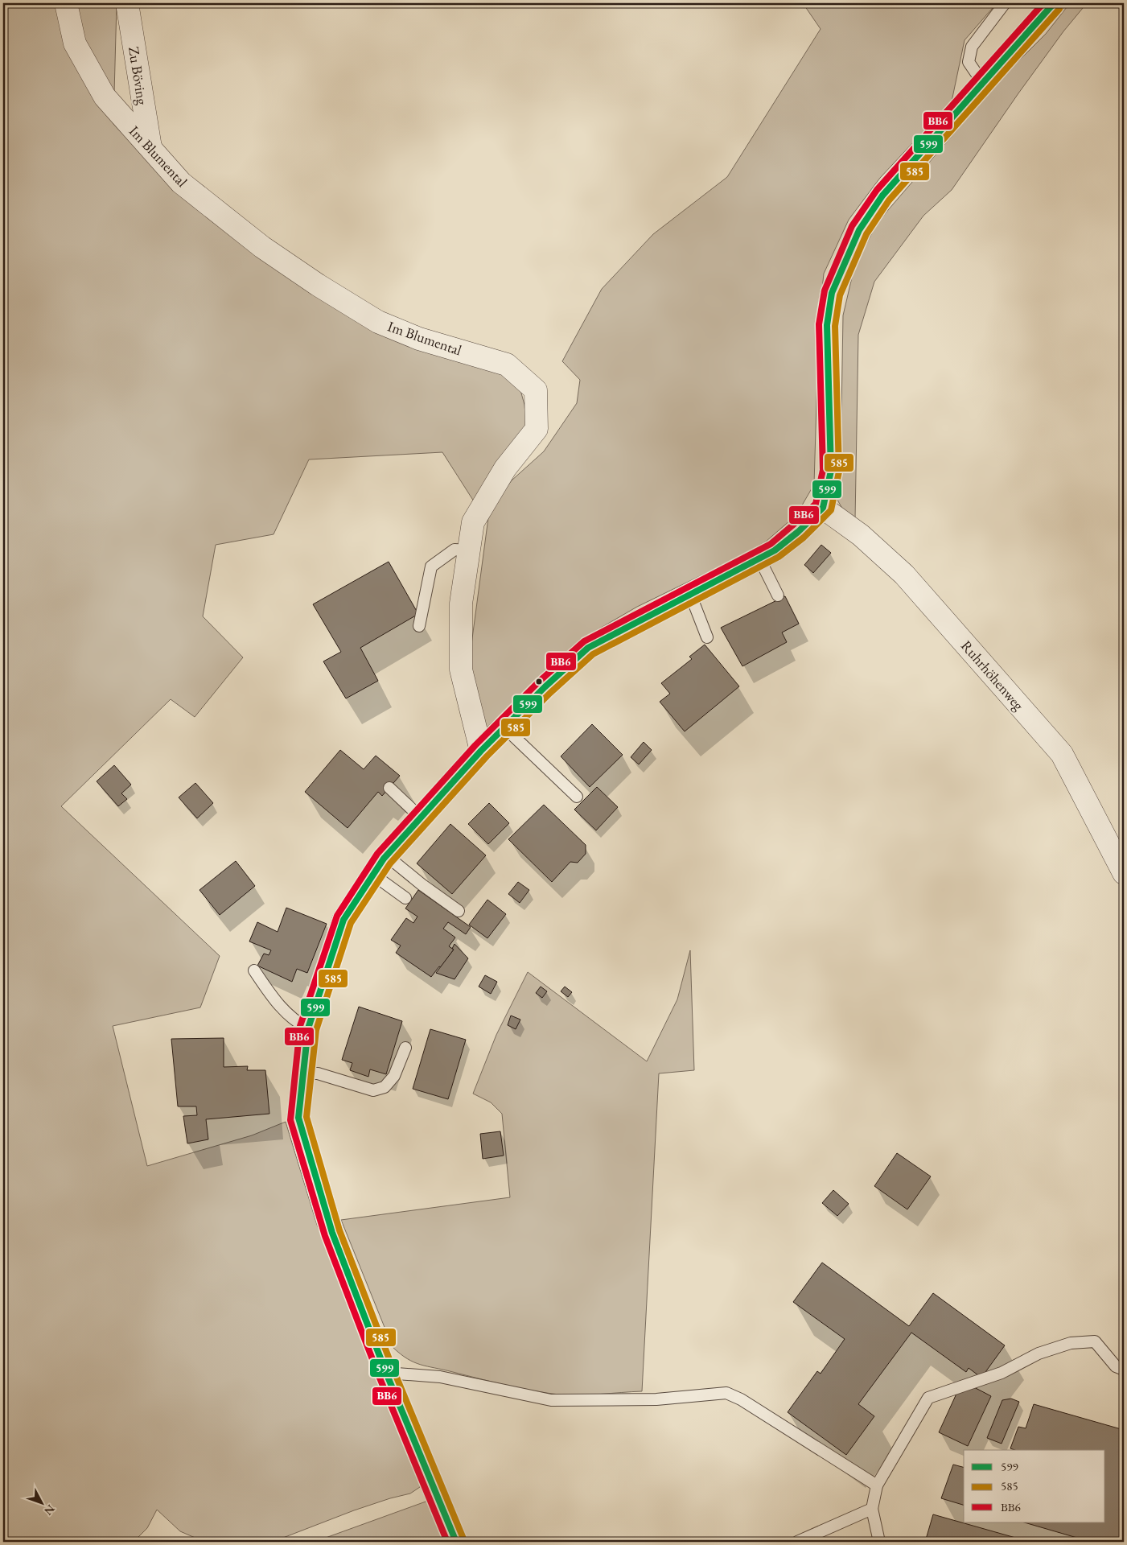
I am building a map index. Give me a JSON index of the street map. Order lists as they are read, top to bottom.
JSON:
{
  "streets": {
    "street": ["Zu Böving", "Im Blumental", "Ruhrhöhenweg"]
  },
  "crossings": [
    ["Zu Böving", "Im Blumental"]
  ],
  "lines": ["transit line 599", "transit line BB6", "transit line 585"],
  "legend": ["599", "585", "BB6"],
  "north": "bottom right"
}
